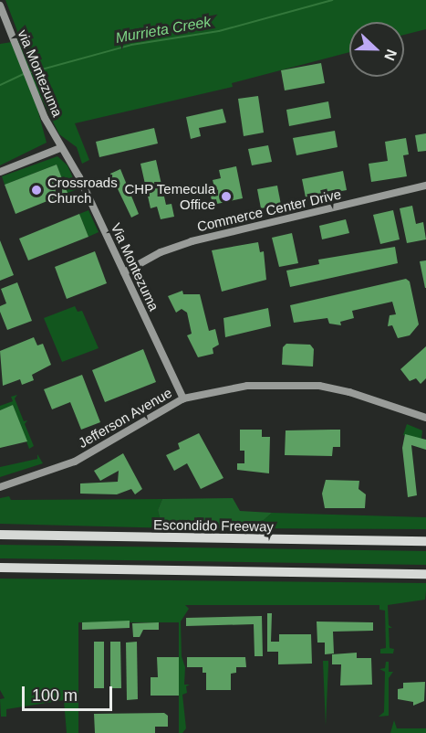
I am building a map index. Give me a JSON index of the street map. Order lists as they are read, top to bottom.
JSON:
{
  "streets": {
    "highway": ["Escondido Freeway"],
    "street": [
      "via Montezuma",
      "Commerce Center Drive",
      "Via Montezuma",
      "Jefferson Avenue"
    ]
  },
  "crossings": [
    ["via Montezuma", "Via Montezuma"],
    ["Commerce Center Drive", "Via Montezuma"],
    ["Via Montezuma", "Jefferson Avenue"]
  ],
  "water": ["Murrieta Creek"],
  "places": ["Crossroads Church", "CHP Temecula Office"],
  "scale_bar": "100 m",
  "north": "right"
}
